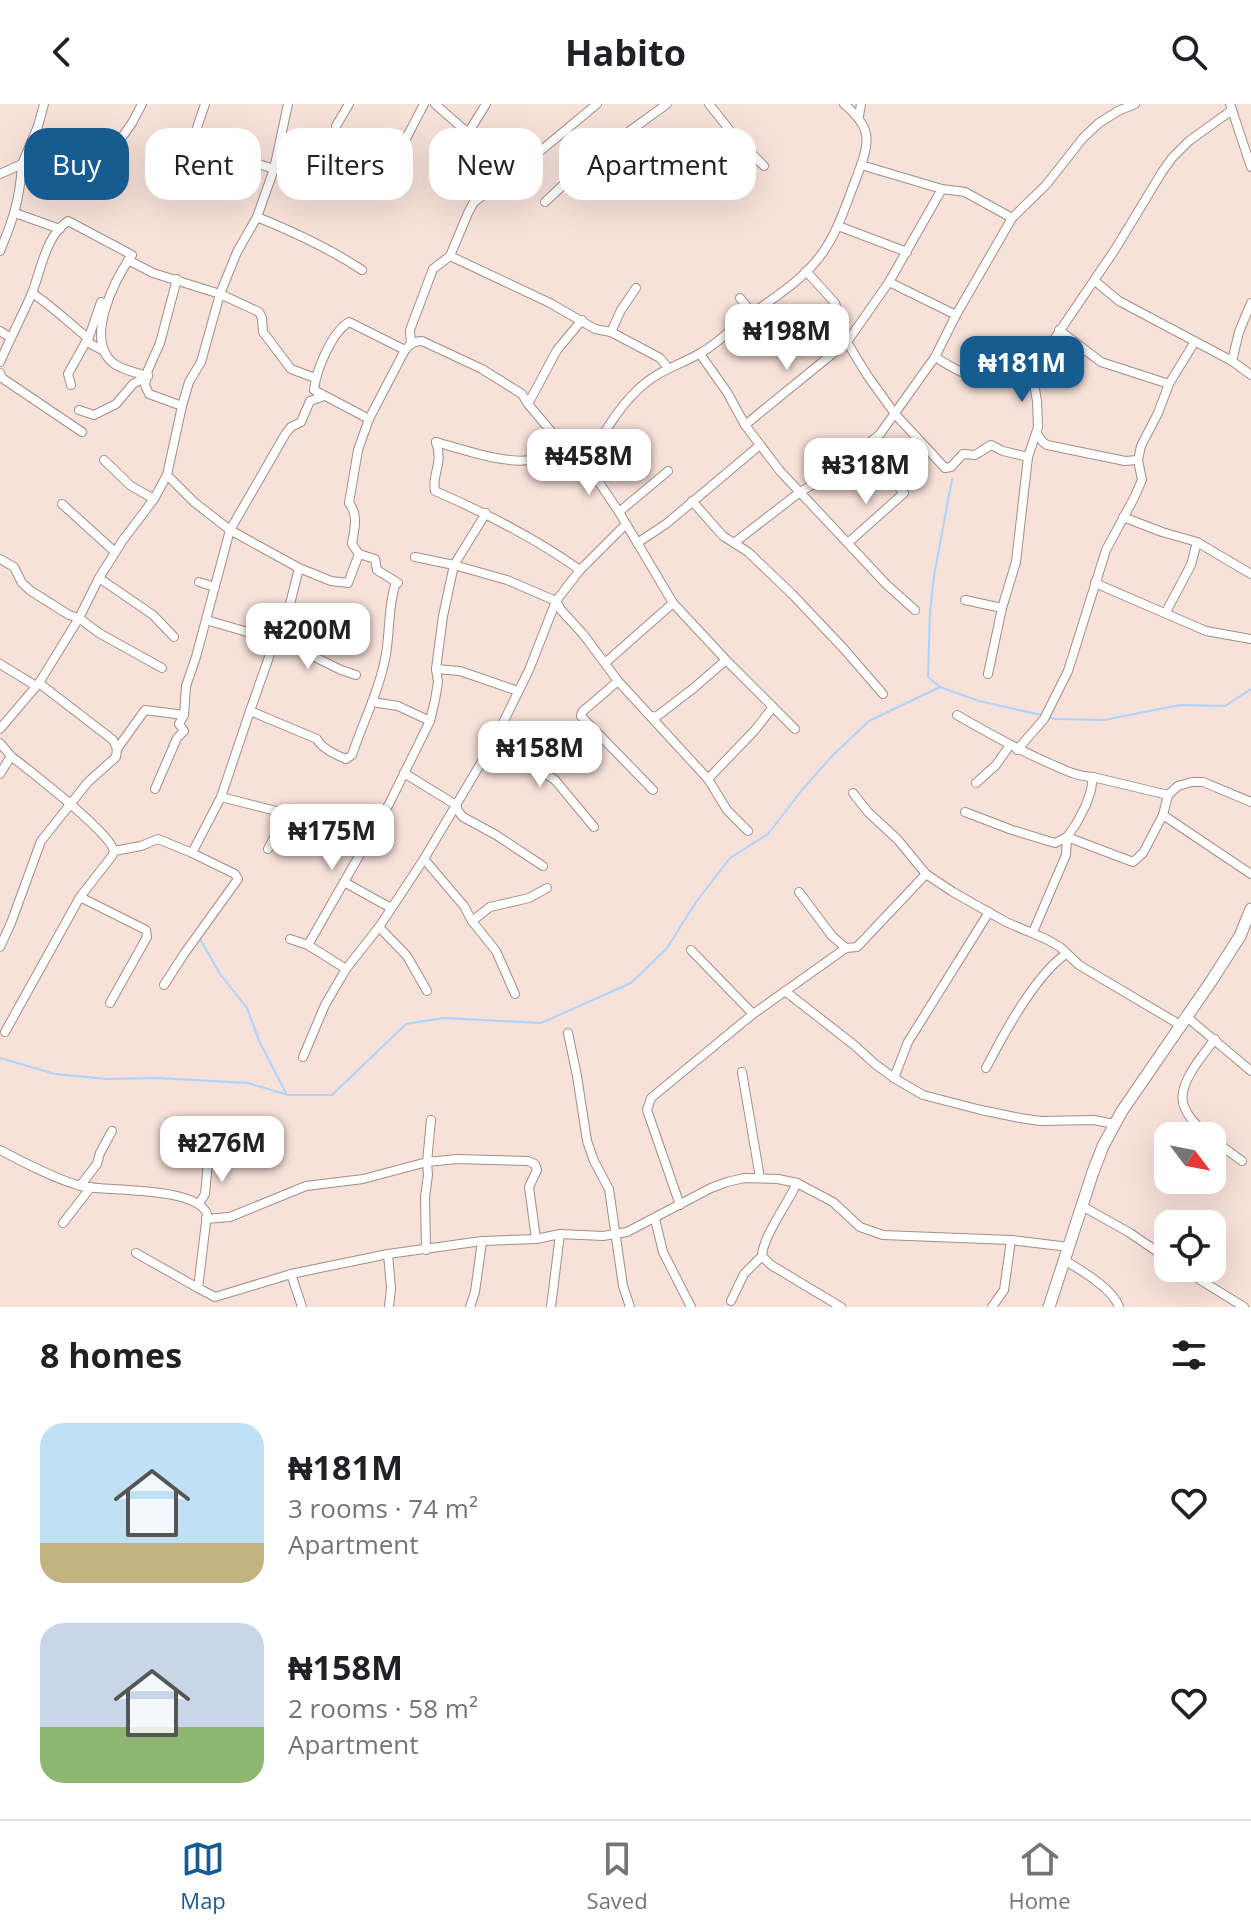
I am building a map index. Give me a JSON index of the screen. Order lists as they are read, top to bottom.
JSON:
{
  "north": "bottom right",
  "page": {
    "header": "Habito",
    "chip": [
      "Buy",
      "Rent",
      "Filters",
      "New",
      "Apartment"
    ],
    "price": [
      "₦198M",
      "₦181M",
      "₦458M",
      "₦318M",
      "₦200M",
      "₦158M",
      "₦175M",
      "₦276M"
    ],
    "heading": "8 homes",
    "list": [
      {
        "name": "₦181M",
        "note": "3 rooms · 74 m² · Apartment"
      },
      {
        "name": "₦158M",
        "note": "2 rooms · 58 m² · Apartment"
      }
    ],
    "tabs": ["Map", "Saved", "Home"]
  }
}
